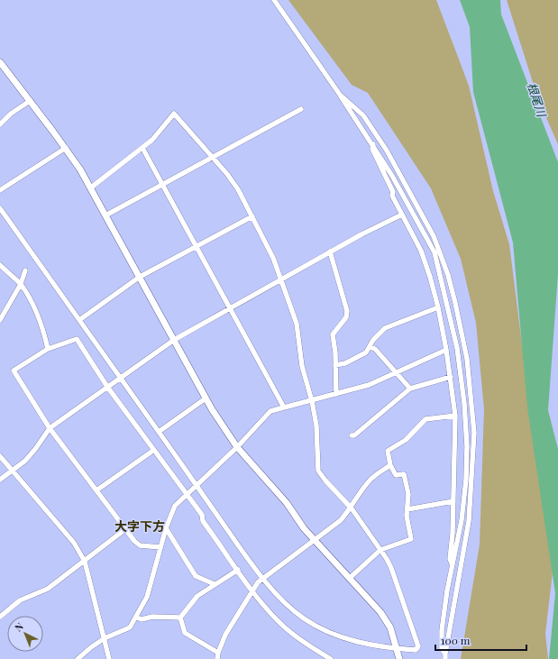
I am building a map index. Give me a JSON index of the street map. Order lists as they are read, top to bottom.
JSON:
{
  "districts": ["大字下方"],
  "water": ["根尾川"],
  "scale_bar": "100 m",
  "north": "top left"
}
